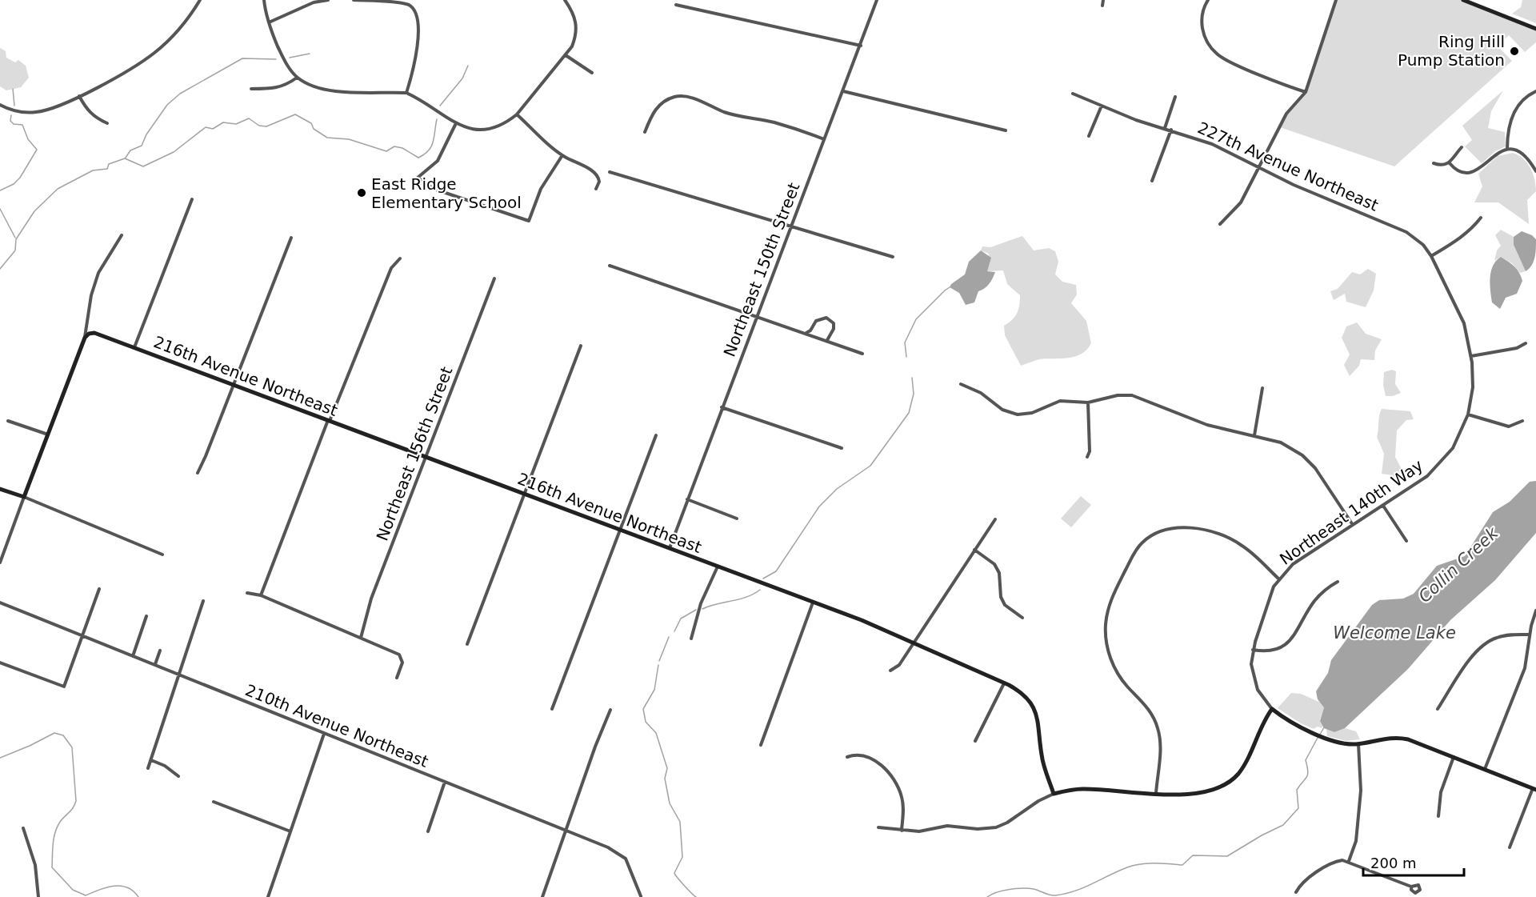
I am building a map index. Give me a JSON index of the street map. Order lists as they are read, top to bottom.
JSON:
{
  "streets": {
    "street": [
      "227th Avenue Northeast",
      "Northeast 150th Street",
      "216th Avenue Northeast",
      "Northeast 156th Street",
      "Northeast 140th Way",
      "210th Avenue Northeast"
    ]
  },
  "crossings": [
    ["227th Avenue Northeast", "Northeast 140th Way"],
    ["Northeast 150th Street", "216th Avenue Northeast"],
    ["216th Avenue Northeast", "Northeast 156th Street"]
  ],
  "water": ["Collin Creek", "Welcome Lake"],
  "places": ["Ring Hill Pump Station", "East Ridge Elementary School"],
  "scale_bar": "200 m"
}
